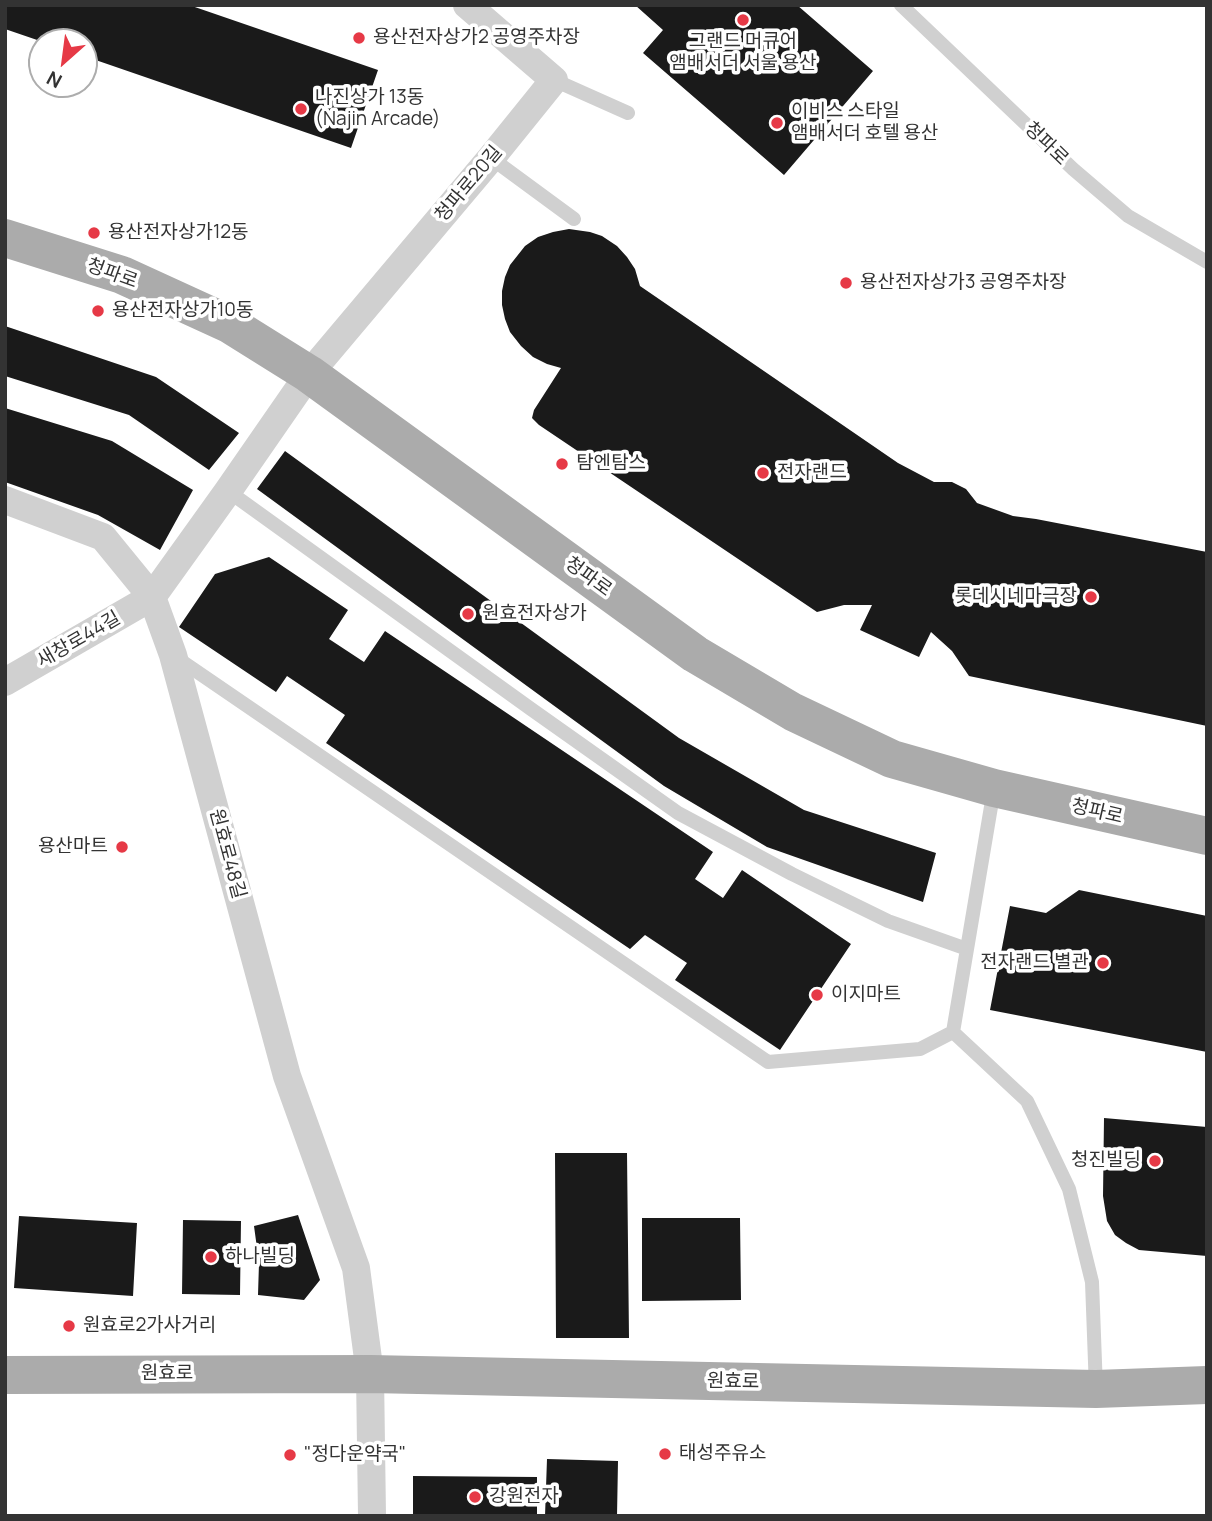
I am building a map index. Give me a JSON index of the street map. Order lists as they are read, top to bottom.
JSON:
{
  "streets": {
    "main road": ["청파로", "원효로"],
    "street": ["청파로20길", "새창로44길", "원효로48길"]
  },
  "crossings": [
    ["청파로", "청파로20길"],
    ["새창로44길", "원효로48길"],
    ["원효로48길", "원효로"]
  ],
  "places": [
    "그랜드 머큐어 앰배서더 서울 용산",
    "용산전자상가2 공영주차장",
    "나진상가 13동 (Najin Arcade)",
    "이비스 스타일 앰배서더 호텔 용산",
    "용산전자상가12동",
    "용산전자상가3 공영주차장",
    "용산전자상가10동",
    "탐엔탐스",
    "전자랜드",
    "롯데시네마극장",
    "원효전자상가",
    "용산마트",
    "전자랜드 별관",
    "이지마트",
    "청진빌딩",
    "하나빌딩",
    "원효로2가사거리",
    "태성주유소",
    "\"정다운약국\"",
    "강원전자"
  ],
  "north": "bottom left"
}
